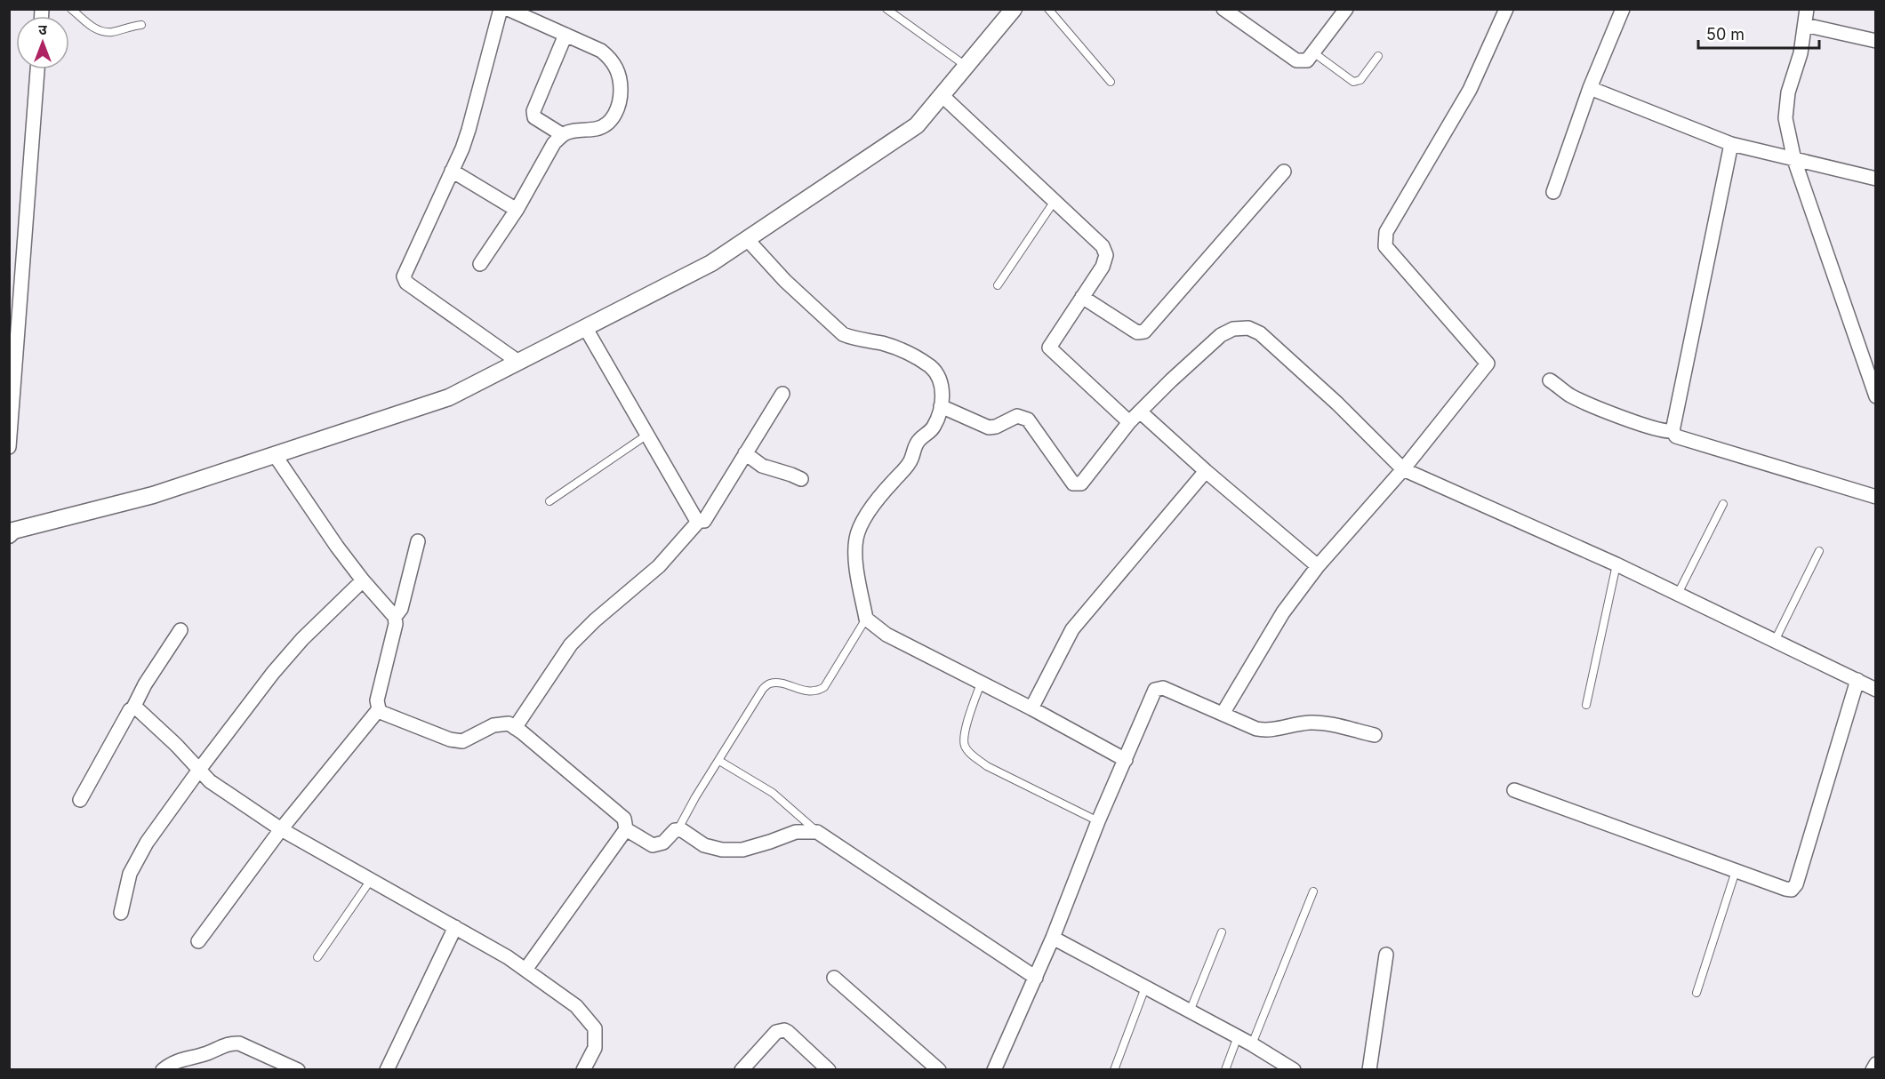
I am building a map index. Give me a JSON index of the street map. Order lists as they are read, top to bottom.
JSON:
{
  "scale_bar": "50 m",
  "north": "top"
}
